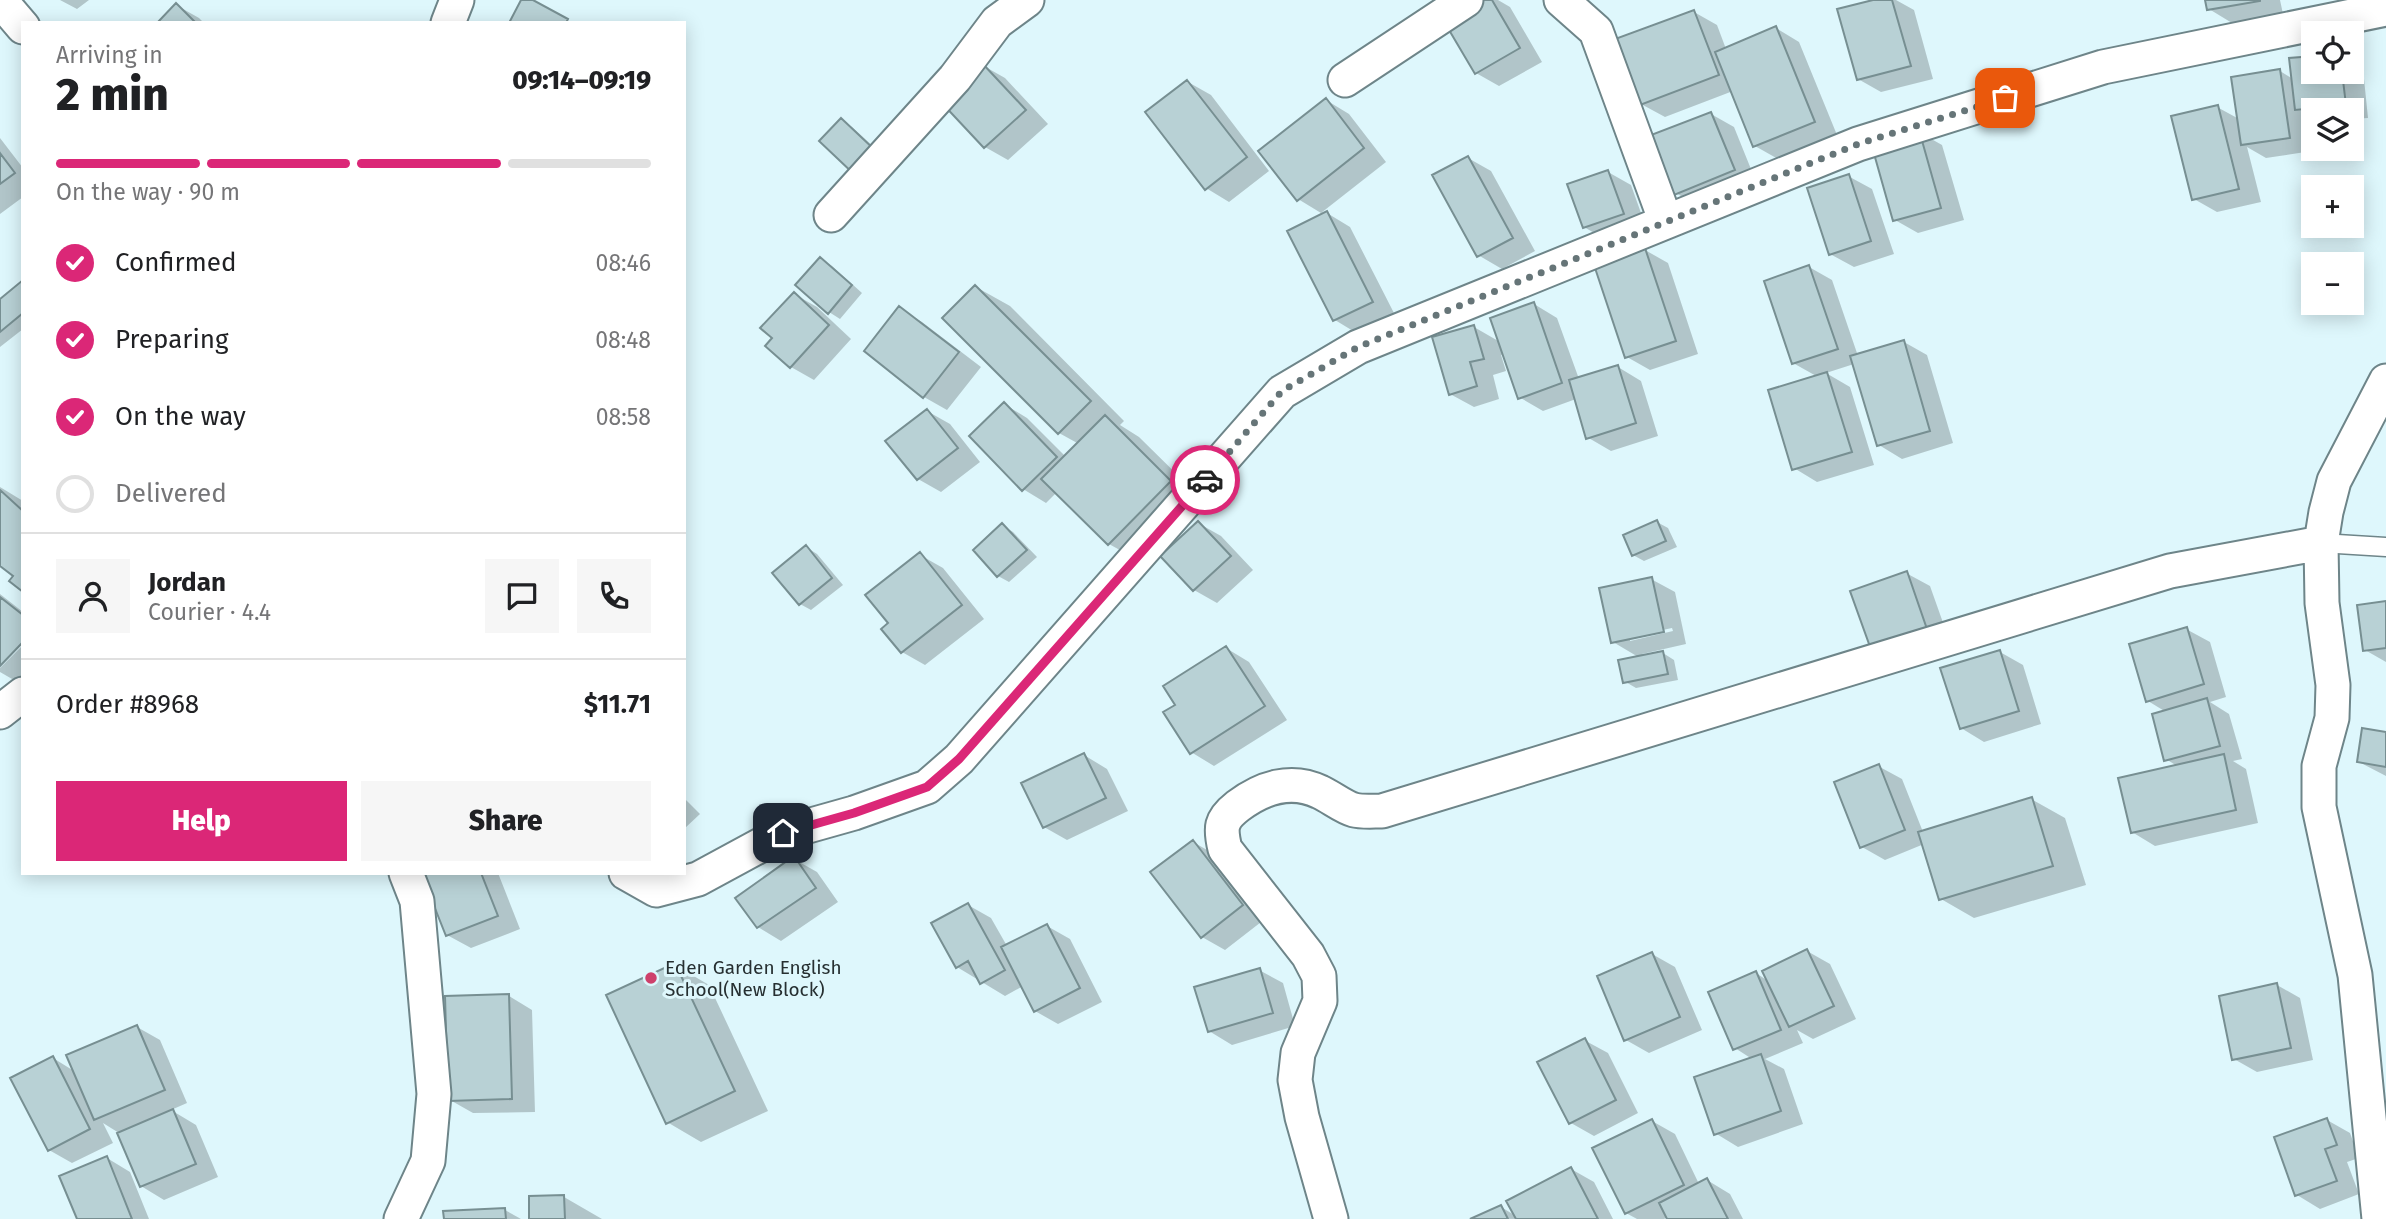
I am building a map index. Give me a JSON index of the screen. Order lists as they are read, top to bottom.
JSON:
{
  "places": ["Eden Garden English School(New Block)"],
  "page": {
    "map_buttons": ["+", "−"],
    "heading": ["2 min", "Arriving in", "09:14–09:19"],
    "panel": [
      "Jordan",
      "Courier · 4.4",
      "Order #8968",
      "$11.71"
    ],
    "bar": "On the way · 90 m",
    "list": [
      ["Confirmed", "08:46"],
      ["Preparing", "08:48"],
      ["On the way", "08:58"],
      "Delivered"
    ],
    "buttons": ["Help", "Share"]
  }
}
